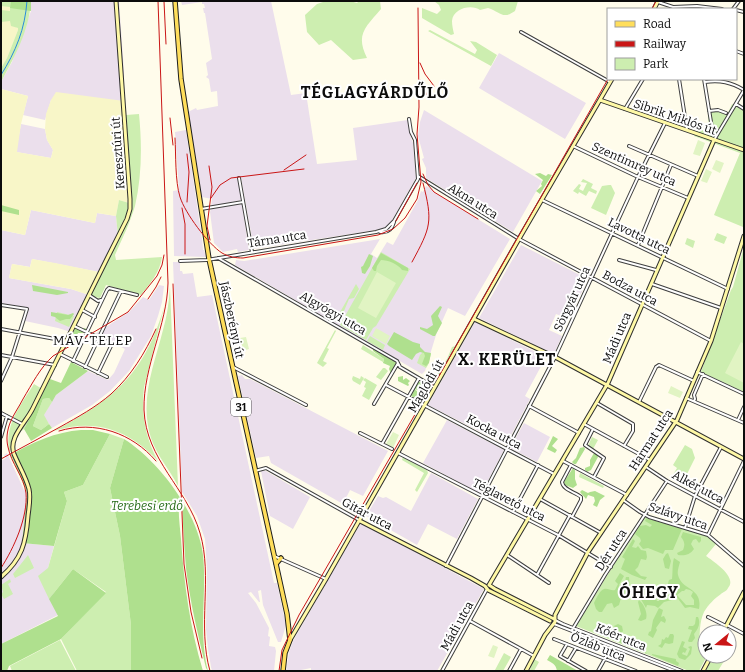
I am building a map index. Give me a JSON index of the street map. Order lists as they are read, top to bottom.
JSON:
{
  "streets": {
    "main road": ["Jászberényi út", "31"],
    "street": [
      "Sibrik Miklós út",
      "Keresztúri út",
      "Szentimrey utca",
      "Akna utca",
      "Lavotta utca",
      "Tárna utca",
      "Bodza utca",
      "Sörgyár utca",
      "Algyógyi utca",
      "Mádi utca",
      "Maglódi út",
      "Kocka utca",
      "Harmat utca",
      "Alkér utca",
      "Téglavető utca",
      "Gitár utca",
      "Szlávy utca",
      "Dér utca",
      "Kőér utca",
      "Őzláb utca"
    ]
  },
  "crossings": [
    ["Sibrik Miklós út", "Sörgyár utca"],
    ["Sibrik Miklós út", "Mádi utca"],
    ["Sibrik Miklós út", "Maglódi út"],
    ["Szentimrey utca", "Sörgyár utca"],
    ["Szentimrey utca", "Mádi utca"],
    ["Szentimrey utca", "Maglódi út"],
    ["Akna utca", "Tárna utca"],
    ["Akna utca", "Bodza utca"],
    ["Akna utca", "Maglódi út"],
    ["Lavotta utca", "Sörgyár utca"],
    ["Lavotta utca", "Mádi utca"],
    ["Lavotta utca", "Maglódi út"],
    ["Lavotta utca", "Harmat utca"],
    ["Tárna utca", "Algyógyi utca"],
    ["Tárna utca", "Jászberényi út"],
    ["Bodza utca", "Sörgyár utca"],
    ["Bodza utca", "Mádi utca"],
    ["Bodza utca", "Maglódi út"],
    ["Bodza utca", "Harmat utca"],
    ["Sörgyár utca", "Kocka utca"],
    ["Sörgyár utca", "Téglavető utca"],
    ["Sörgyár utca", "Gitár utca"],
    ["Algyógyi utca", "Maglódi út"],
    ["Jászberényi út", "Maglódi út"],
    ["Jászberényi út", "31"],
    ["Jászberényi út", "Gitár utca"],
    ["Mádi utca", "Kocka utca"],
    ["Mádi utca", "Téglavető utca"],
    ["Mádi utca", "Gitár utca"],
    ["Maglódi út", "31"],
    ["Maglódi út", "Kocka utca"],
    ["Maglódi út", "Téglavető utca"],
    ["Maglódi út", "Gitár utca"],
    ["Harmat utca", "Alkér utca"],
    ["Harmat utca", "Téglavető utca"],
    ["Harmat utca", "Gitár utca"],
    ["Harmat utca", "Szlávy utca"],
    ["Harmat utca", "Kőér utca"],
    ["Alkér utca", "Dér utca"],
    ["Téglavető utca", "Dér utca"],
    ["Gitár utca", "Kőér utca"],
    ["Szlávy utca", "Dér utca"],
    ["Dér utca", "Kőér utca"]
  ],
  "districts": [
    "TÉGLAGYÁRDŰLŐ",
    "MÁV-TELEP",
    "X. KERÜLET",
    "ÓHEGY"
  ],
  "parks": ["Terebesi erdő"],
  "legend": ["Road", "Railway", "Park"],
  "north": "left"
}
